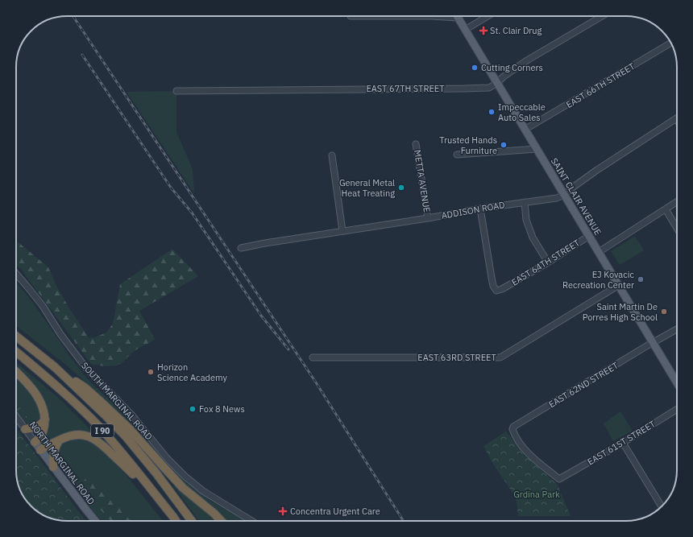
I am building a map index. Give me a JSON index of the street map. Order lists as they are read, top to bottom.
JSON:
{
  "streets": {
    "highway": ["I 90"],
    "main road": ["SAINT CLAIR AVENUE", "NORTH MARGINAL ROAD"],
    "street": [
      "EAST 66TH STREET",
      "EAST 67TH STREET",
      "METTA AVENUE",
      "ADDISON ROAD",
      "EAST 64TH STREET",
      "EAST 63RD STREET",
      "EAST 62ND STREET",
      "SOUTH MARGINAL ROAD",
      "EAST 61ST STREET"
    ]
  },
  "crossings": [
    ["EAST 66TH STREET", "SAINT CLAIR AVENUE"],
    ["EAST 67TH STREET", "SAINT CLAIR AVENUE"],
    ["METTA AVENUE", "ADDISON ROAD"],
    ["SAINT CLAIR AVENUE", "ADDISON ROAD"],
    ["SAINT CLAIR AVENUE", "EAST 64TH STREET"],
    ["SAINT CLAIR AVENUE", "EAST 63RD STREET"],
    ["SAINT CLAIR AVENUE", "EAST 62ND STREET"],
    ["ADDISON ROAD", "EAST 64TH STREET"],
    ["EAST 62ND STREET", "EAST 61ST STREET"]
  ],
  "parks": ["Grdina Park"],
  "places": {
    "health": ["St. Clair Drug", "Concentra Urgent Care"],
    "other": [
      "Cutting Corners",
      "Impeccable Auto Sales",
      "Trusted Hands Furniture",
      "General Metal Heat Treating",
      "EJ Kovacic Recreation Center",
      "Saint Martin De Porres High School",
      "Horizon Science Academy",
      "Fox 8 News"
    ]
  }
}
